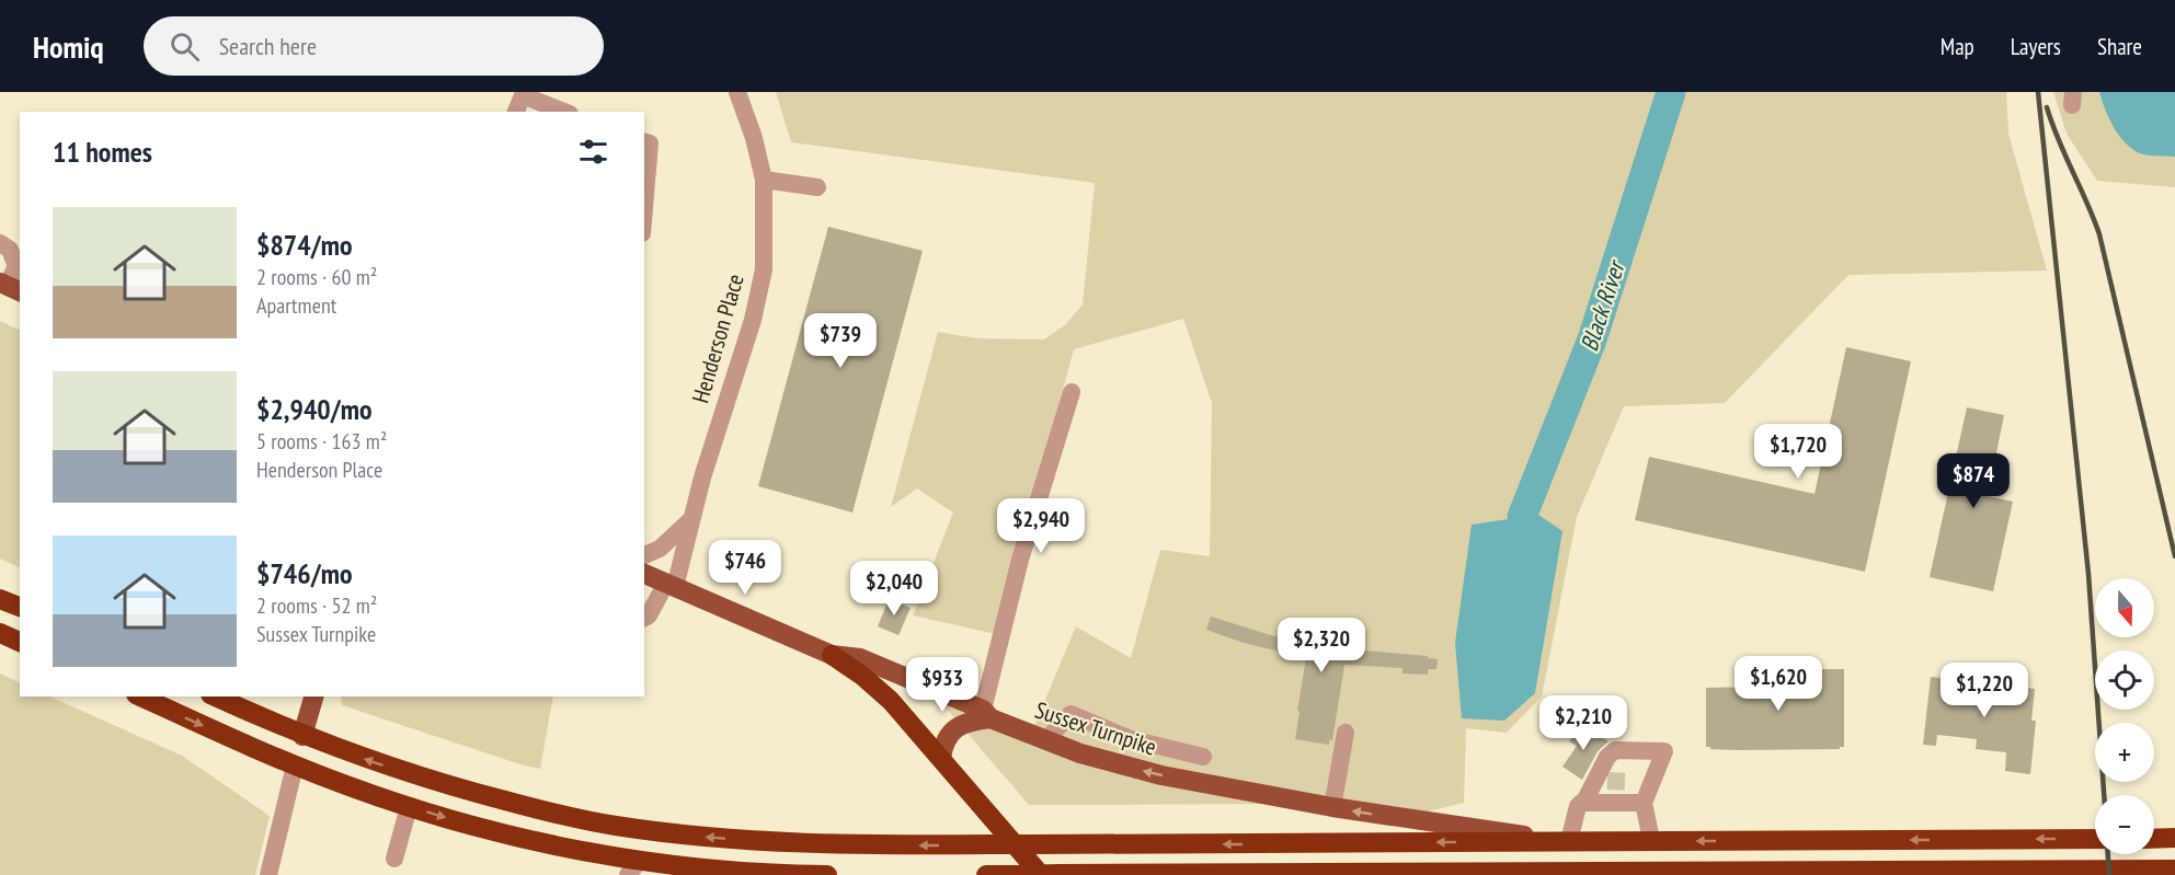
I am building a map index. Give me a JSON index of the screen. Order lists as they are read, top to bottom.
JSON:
{
  "streets": {
    "main road": ["Sussex Turnpike"],
    "street": ["Henderson Place"]
  },
  "crossings": [
    ["Henderson Place", "Sussex Turnpike"]
  ],
  "one_way": ["Sussex Turnpike"],
  "water": ["Black River"],
  "north": "bottom",
  "page": {
    "header": "Homiq",
    "search": "Search here",
    "nav": ["Map", "Layers", "Share"],
    "heading": "11 homes",
    "list": [
      {
        "name": "$874/mo",
        "note": "2 rooms · 60 m² · Apartment"
      },
      {
        "name": "$2,940/mo",
        "note": "5 rooms · 163 m² · Henderson Place"
      },
      {
        "name": "$746/mo",
        "note": "2 rooms · 52 m² · Sussex Turnpike"
      }
    ],
    "price": [
      "$739",
      "$1,720",
      "$874",
      "$2,940",
      "$746",
      "$2,040",
      "$2,320",
      "$1,620",
      "$933",
      "$1,220",
      "$2,210"
    ],
    "map_buttons": ["+", "−"]
  }
}
